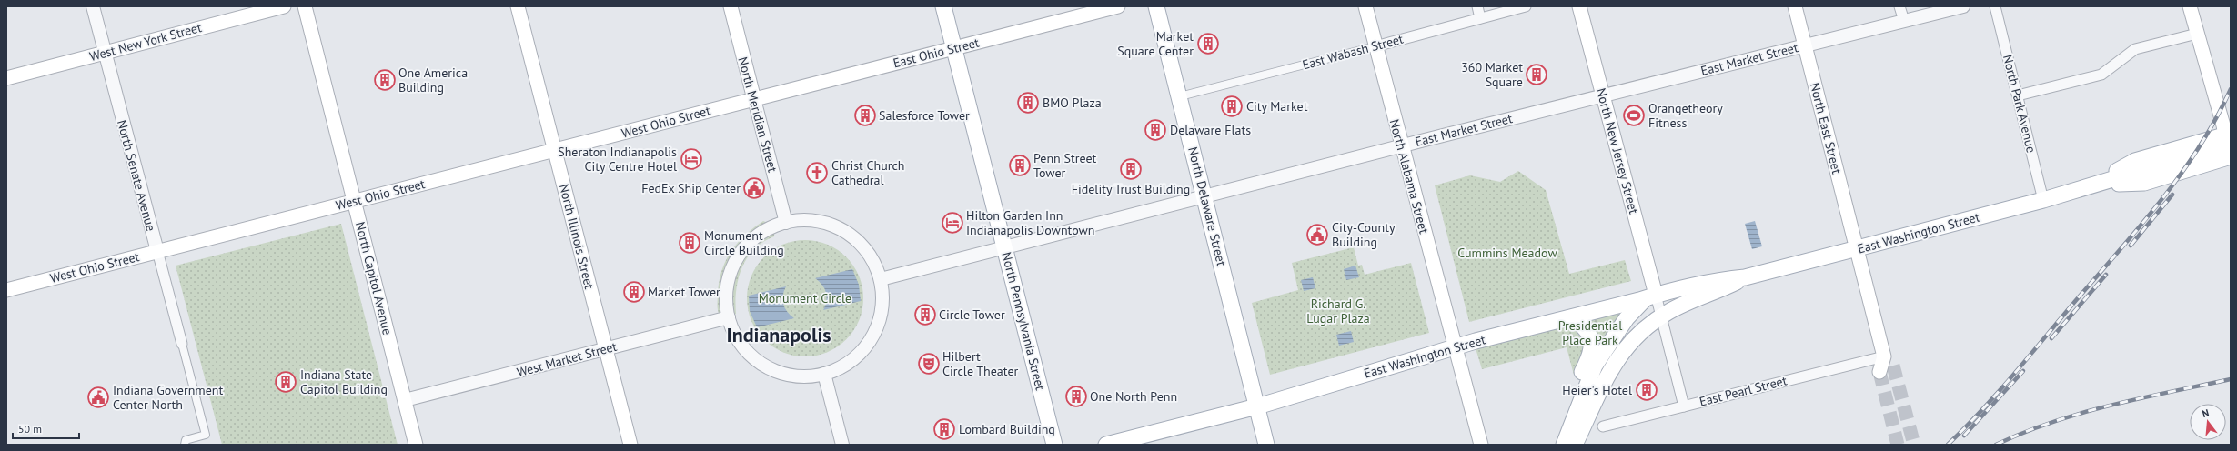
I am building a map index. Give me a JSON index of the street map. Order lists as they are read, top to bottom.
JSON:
{
  "streets": {
    "main road": [
      "West New York Street",
      "East Ohio Street",
      "North Meridian Street",
      "West Ohio Street",
      "North East Street",
      "North New Jersey Street",
      "North Alabama Street",
      "North Delaware Street",
      "East Washington Street",
      "North Illinois Street",
      "North Capitol Avenue",
      "North Pennsylvania Street"
    ],
    "street": [
      "East Wabash Street",
      "East Market Street",
      "North Park Avenue",
      "North Senate Avenue",
      "West Market Street",
      "East Pearl Street"
    ]
  },
  "crossings": [
    ["West New York Street", "North Senate Avenue"],
    ["East Wabash Street", "North Alabama Street"],
    ["East Wabash Street", "North Delaware Street"],
    ["East Ohio Street", "North Meridian Street"],
    ["East Ohio Street", "West Ohio Street"],
    ["East Ohio Street", "North Pennsylvania Street"],
    ["East Market Street", "North East Street"],
    ["East Market Street", "North New Jersey Street"],
    ["East Market Street", "North Alabama Street"],
    ["East Market Street", "North Delaware Street"],
    ["East Market Street", "North Pennsylvania Street"],
    ["North Park Avenue", "East Washington Street"],
    ["North Meridian Street", "West Ohio Street"],
    ["West Ohio Street", "North Senate Avenue"],
    ["West Ohio Street", "North Illinois Street"],
    ["West Ohio Street", "North Capitol Avenue"],
    ["North East Street", "East Washington Street"],
    ["North East Street", "East Pearl Street"],
    ["North New Jersey Street", "East Washington Street"],
    ["North Alabama Street", "East Washington Street"],
    ["North Delaware Street", "East Washington Street"],
    ["North Illinois Street", "West Market Street"],
    ["North Capitol Avenue", "West Market Street"]
  ],
  "districts": ["Indianapolis"],
  "parks": [
    "Cummins Meadow",
    "Monument Circle",
    "Richard G. Lugar Plaza",
    "Presidential Place Park"
  ],
  "places": {
    "building": [
      "Market Square Center",
      "360 Market Square",
      "One America Building",
      "BMO Plaza",
      "City Market",
      "Salesforce Tower",
      "Delaware Flats",
      "Penn Street Tower",
      "Fidelity Trust Building",
      "Monument Circle Building",
      "Market Tower",
      "Circle Tower",
      "Indiana State Capitol Building",
      "Heier's Hotel",
      "One North Penn",
      "Lombard Building"
    ],
    "sports": ["Orangetheory Fitness"],
    "hotel": ["Sheraton Indianapolis City Centre Hotel", "Hilton Garden Inn Indianapolis Downtown"],
    "church": ["Christ Church Cathedral"],
    "public building": ["FedEx Ship Center", "City-County Building", "Indiana Government Center North"],
    "theatre": ["Hilbert Circle Theater"]
  },
  "scale_bar": "50 m",
  "north": "top"
}
